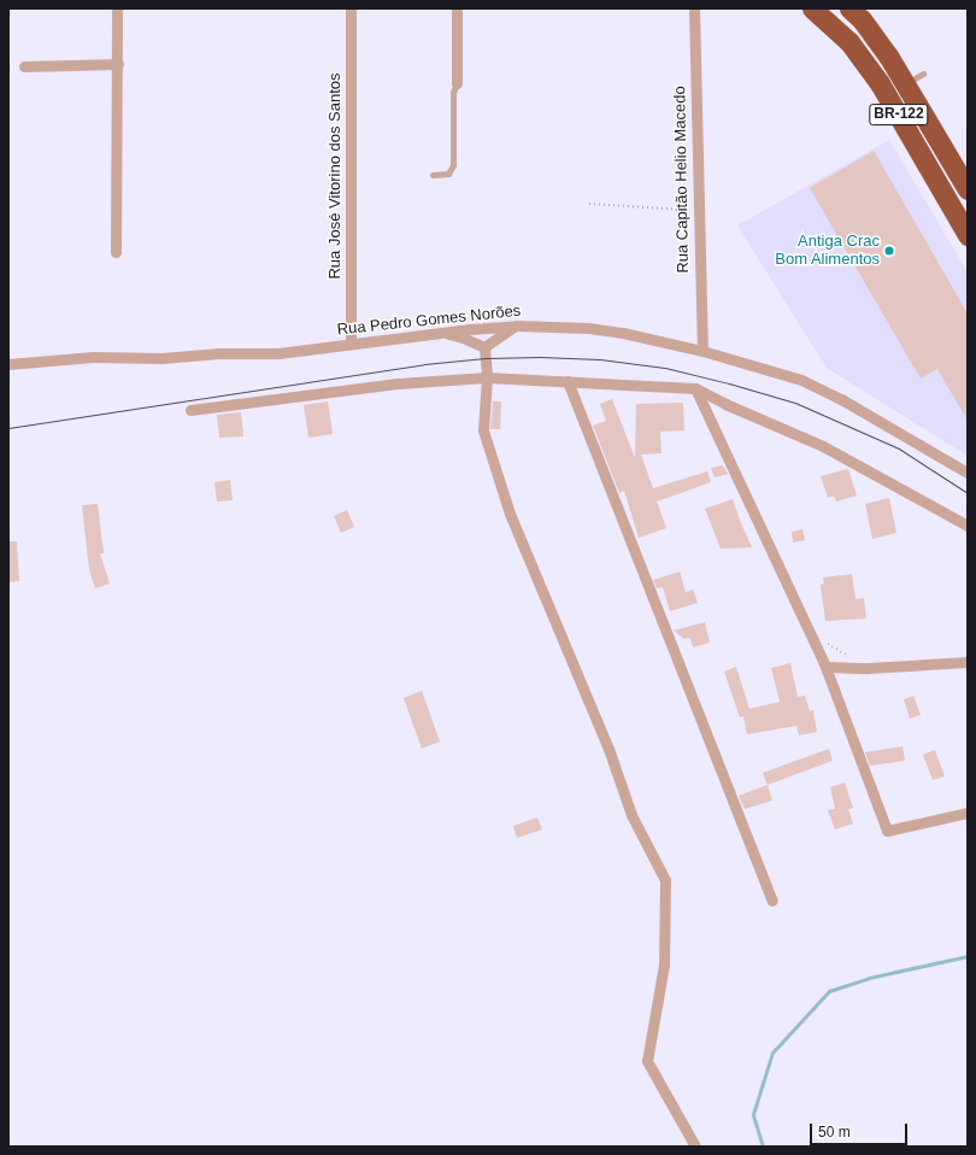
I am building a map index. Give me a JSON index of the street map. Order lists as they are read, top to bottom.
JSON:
{
  "streets": {
    "highway": ["BR-122"],
    "street": ["Rua José Vitorino dos Santos", "Rua Capitão Helio Macedo", "Rua Pedro Gomes Norões"]
  },
  "crossings": [
    ["Rua José Vitorino dos Santos", "Rua Pedro Gomes Norões"],
    ["Rua Capitão Helio Macedo", "Rua Pedro Gomes Norões"]
  ],
  "places": ["Antiga Crac Bom Alimentos"],
  "scale_bar": "50 m"
}
